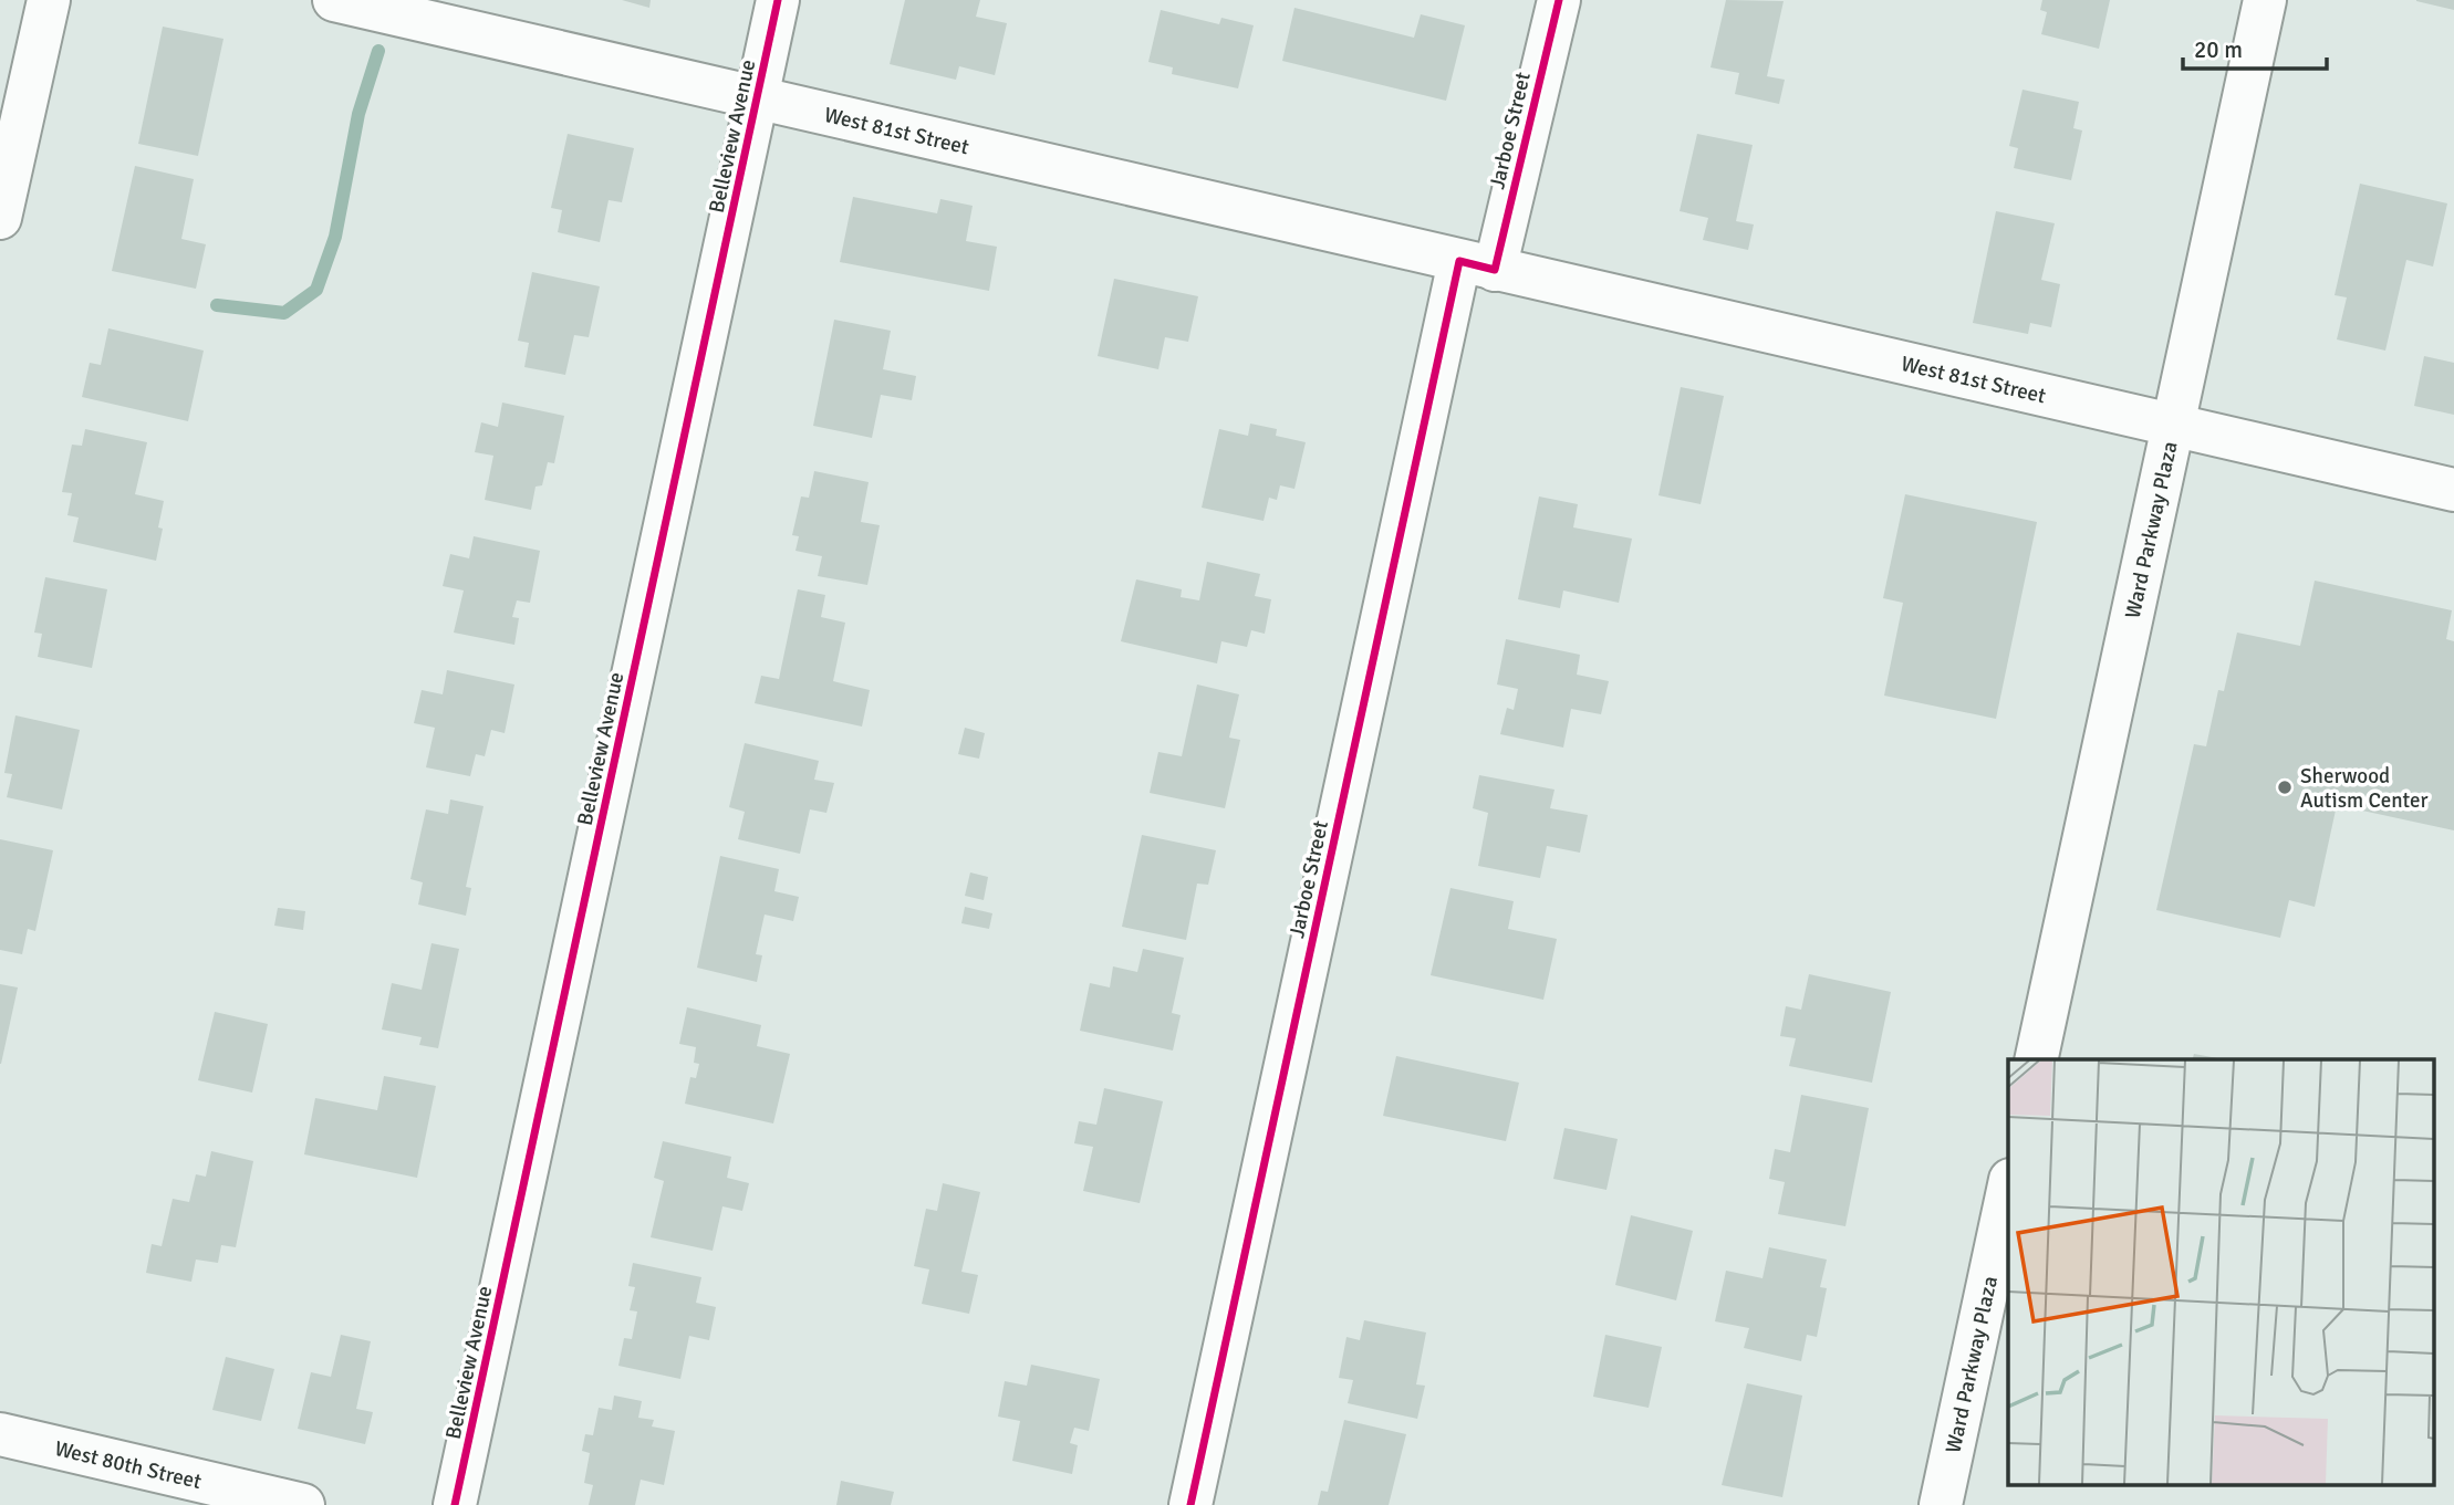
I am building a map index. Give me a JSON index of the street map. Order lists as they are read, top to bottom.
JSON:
{
  "streets": {
    "street": [
      "West 81st Street",
      "Jarboe Street",
      "Belleview Avenue",
      "Ward Parkway Plaza",
      "West 80th Street"
    ]
  },
  "crossings": [
    ["West 81st Street", "Jarboe Street"],
    ["West 81st Street", "Belleview Avenue"],
    ["West 81st Street", "Ward Parkway Plaza"]
  ],
  "places": ["Sherwood Autism Center"],
  "scale_bar": "20 m"
}
